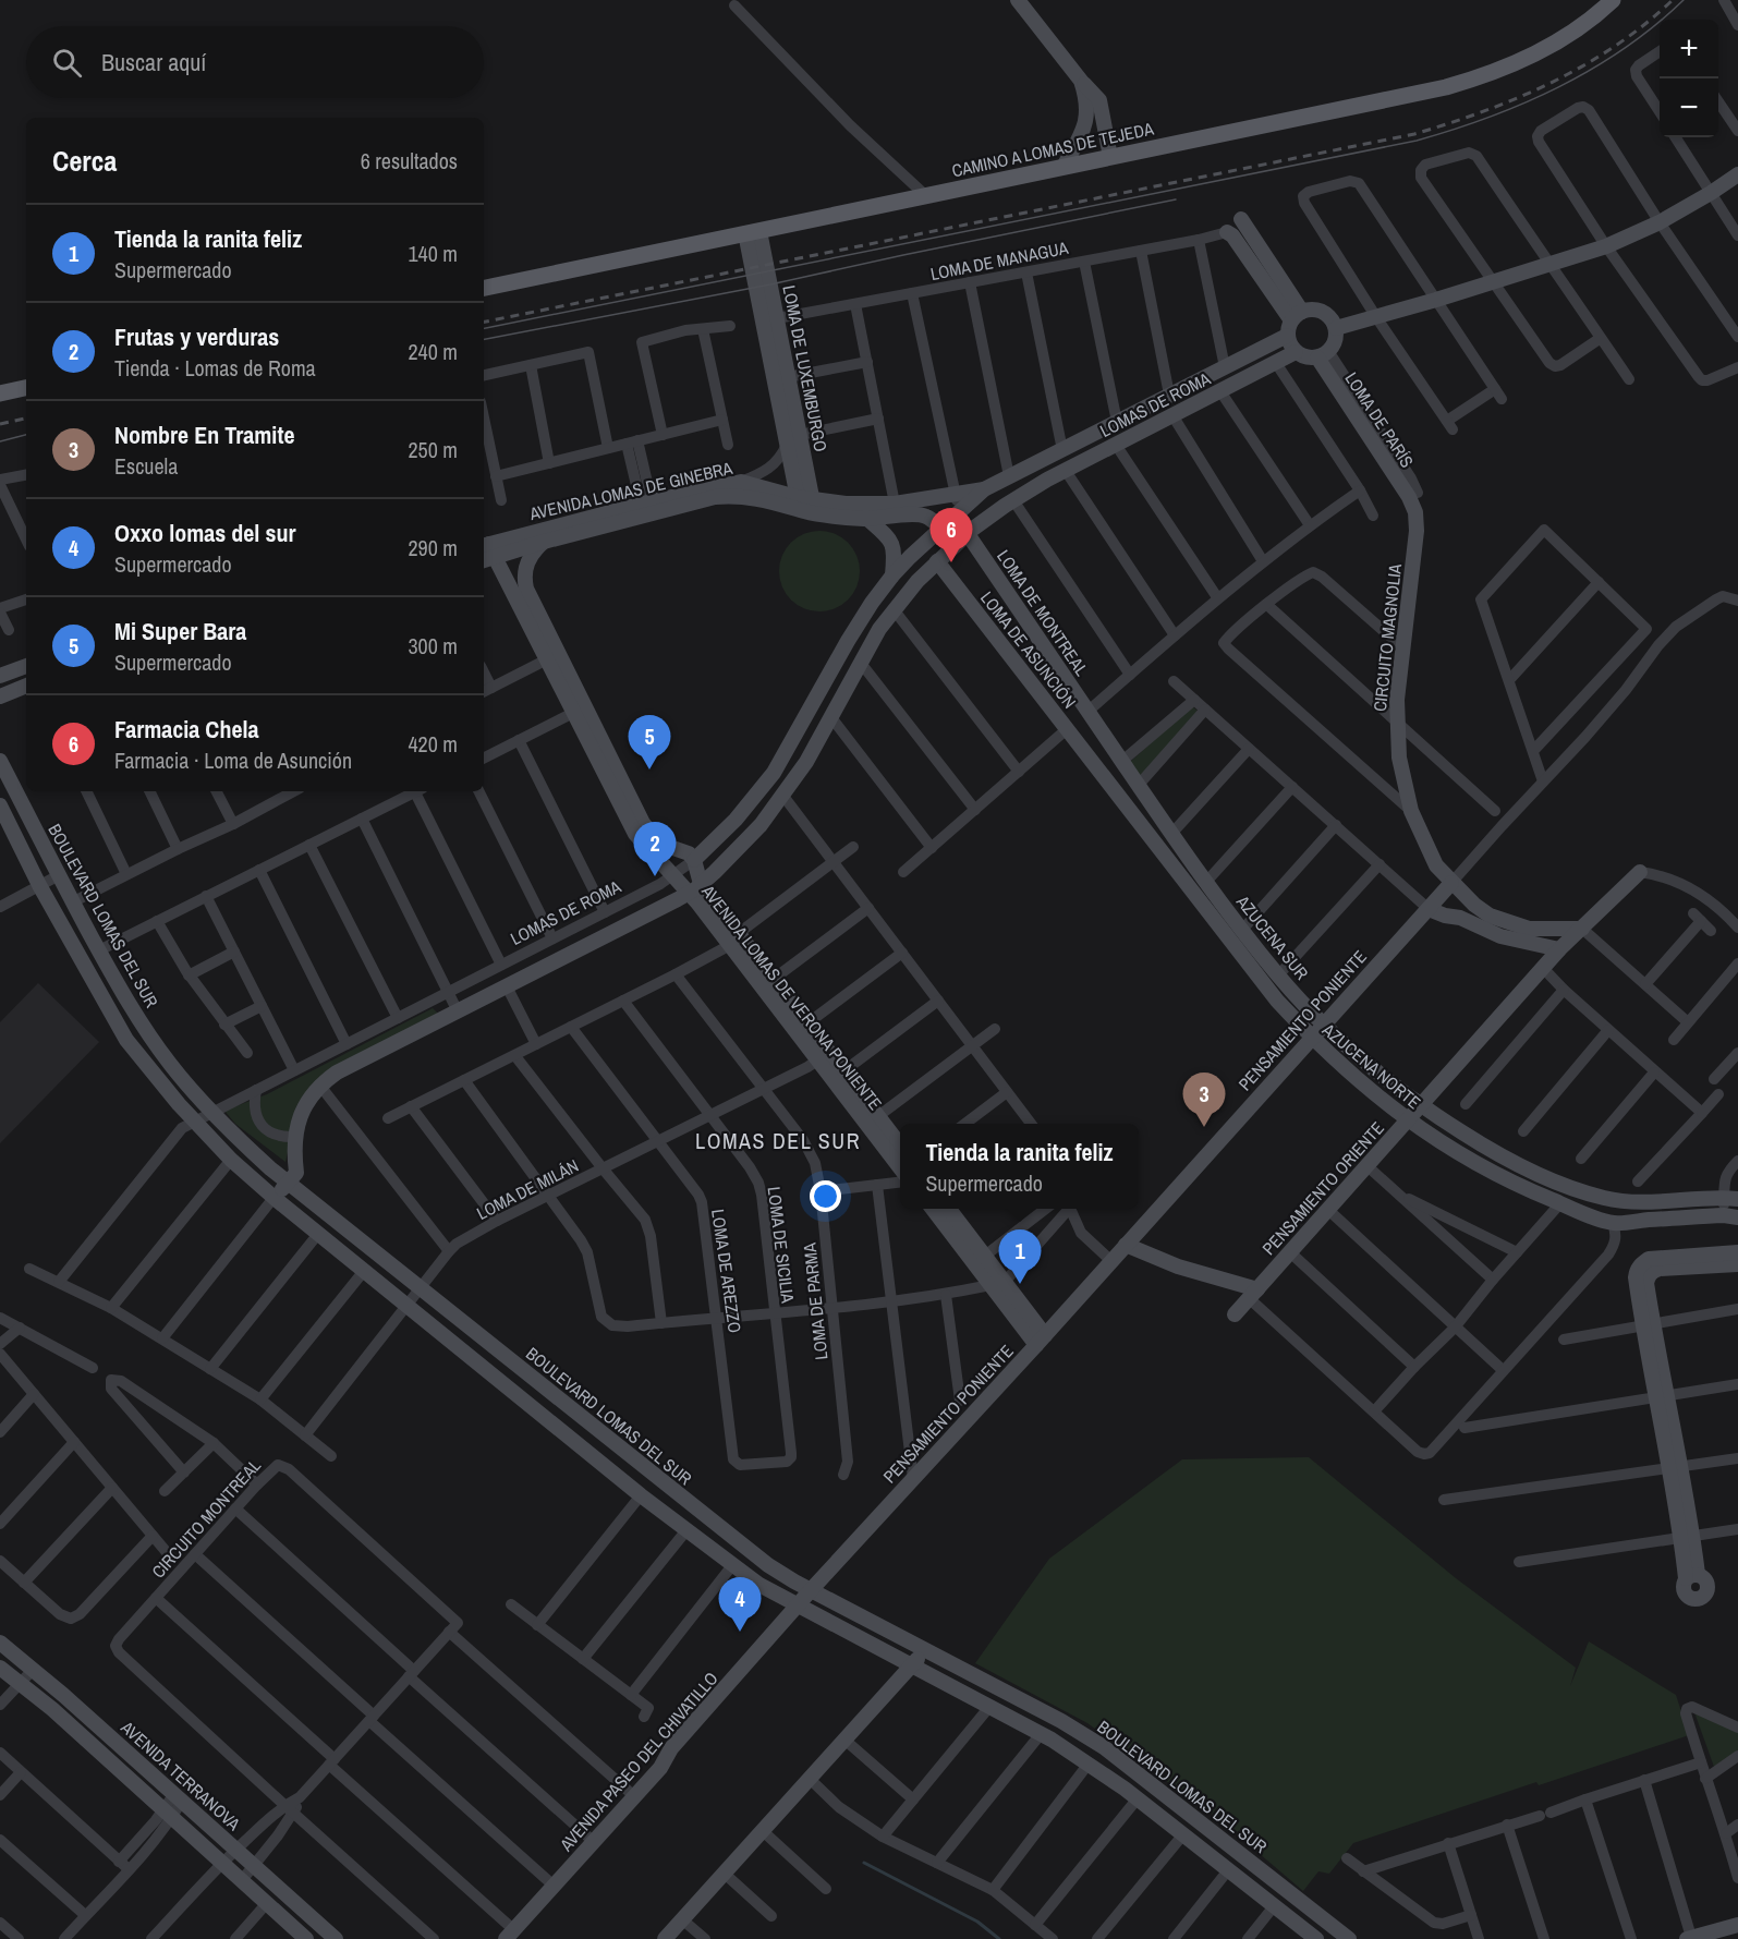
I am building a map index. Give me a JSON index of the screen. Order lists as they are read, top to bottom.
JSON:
{
  "streets": {
    "main road": ["CAMINO A LOMAS DE TEJEDA"],
    "street": [
      "LOMA DE MANAGUA",
      "LOMA DE LUXEMBURGO",
      "LOMAS DE ROMA",
      "LOMA DE PARÍS",
      "AVENIDA LOMAS DE GINEBRA",
      "LOMA DE MONTREAL",
      "CIRCUITO MAGNOLIA",
      "LOMA DE ASUNCIÓN",
      "BOULEVARD LOMAS DEL SUR",
      "AZUCENA SUR",
      "AVENIDA LOMAS DE VERONA PONIENTE",
      "PENSAMIENTO PONIENTE",
      "AZUCENA NORTE",
      "PENSAMIENTO ORIENTE",
      "LOMA DE MILÁN",
      "LOMA DE SICILIA",
      "LOMA DE AREZZO",
      "LOMA DE PARMA",
      "CIRCUITO MONTREAL",
      "AVENIDA PASEO DEL CHIVATILLO",
      "AVENIDA TERRANOVA"
    ]
  },
  "crossings": [
    ["CAMINO A LOMAS DE TEJEDA", "LOMA DE LUXEMBURGO"],
    ["LOMA DE MANAGUA", "LOMA DE LUXEMBURGO"],
    ["LOMA DE LUXEMBURGO", "AVENIDA LOMAS DE GINEBRA"],
    ["LOMAS DE ROMA", "LOMA DE PARÍS"],
    ["LOMAS DE ROMA", "AVENIDA LOMAS DE GINEBRA"],
    ["LOMAS DE ROMA", "LOMA DE MONTREAL"],
    ["LOMAS DE ROMA", "LOMA DE ASUNCIÓN"],
    ["LOMAS DE ROMA", "BOULEVARD LOMAS DEL SUR"],
    ["LOMAS DE ROMA", "AVENIDA LOMAS DE VERONA PONIENTE"],
    ["LOMA DE PARÍS", "CIRCUITO MAGNOLIA"],
    ["AVENIDA LOMAS DE GINEBRA", "AVENIDA LOMAS DE VERONA PONIENTE"],
    ["LOMA DE MONTREAL", "AZUCENA SUR"],
    ["CIRCUITO MAGNOLIA", "PENSAMIENTO PONIENTE"],
    ["CIRCUITO MAGNOLIA", "PENSAMIENTO ORIENTE"],
    ["LOMA DE ASUNCIÓN", "AZUCENA NORTE"],
    ["BOULEVARD LOMAS DEL SUR", "PENSAMIENTO PONIENTE"],
    ["BOULEVARD LOMAS DEL SUR", "LOMA DE MILÁN"],
    ["BOULEVARD LOMAS DEL SUR", "AVENIDA PASEO DEL CHIVATILLO"],
    ["AZUCENA SUR", "PENSAMIENTO PONIENTE"],
    ["AZUCENA SUR", "PENSAMIENTO ORIENTE"],
    ["AVENIDA LOMAS DE VERONA PONIENTE", "LOMA DE MILÁN"],
    ["PENSAMIENTO PONIENTE", "AZUCENA NORTE"],
    ["PENSAMIENTO PONIENTE", "AVENIDA PASEO DEL CHIVATILLO"],
    ["AZUCENA NORTE", "PENSAMIENTO ORIENTE"],
    ["LOMA DE MILÁN", "LOMA DE SICILIA"],
    ["LOMA DE MILÁN", "LOMA DE AREZZO"],
    ["LOMA DE MILÁN", "LOMA DE PARMA"],
    ["LOMA DE SICILIA", "LOMA DE AREZZO"]
  ],
  "districts": ["LOMAS DEL SUR"],
  "page": {
    "map_buttons": ["+", "−"],
    "search": "Buscar aquí",
    "heading": ["Cerca", "6 resultados"],
    "list": [
      {
        "mark": "1",
        "name": "Tienda la ranita feliz",
        "note": "Supermercado",
        "value": "140 m"
      },
      {
        "mark": "2",
        "name": "Frutas y verduras",
        "note": "Tienda · Lomas de Roma",
        "value": "240 m"
      },
      {
        "mark": "3",
        "name": "Nombre En Tramite",
        "note": "Escuela",
        "value": "250 m"
      },
      {
        "mark": "4",
        "name": "Oxxo lomas del sur",
        "note": "Supermercado",
        "value": "290 m"
      },
      {
        "mark": "5",
        "name": "Mi Super Bara",
        "note": "Supermercado",
        "value": "300 m"
      },
      {
        "mark": "6",
        "name": "Farmacia Chela",
        "note": "Farmacia · Loma de Asunción",
        "value": "420 m"
      }
    ],
    "pins": [
      "6",
      "5",
      "2",
      "3",
      "1",
      "4"
    ],
    "popup": ["Tienda la ranita feliz", "Supermercado"]
  }
}
